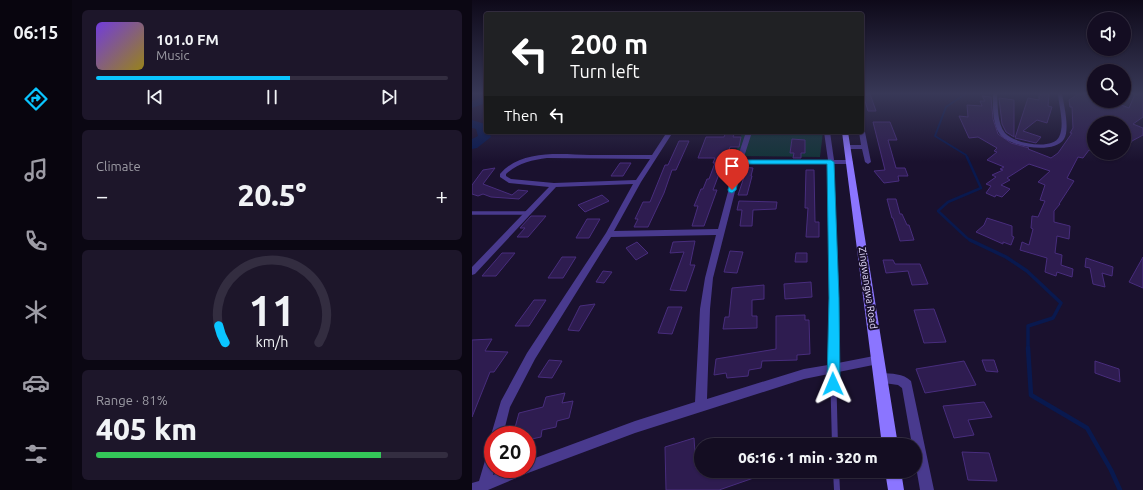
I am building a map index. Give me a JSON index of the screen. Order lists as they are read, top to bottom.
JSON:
{
  "streets": {
    "street": ["Zingwangwa Road"]
  },
  "page": {
    "tabs": "06:15",
    "turn": ["200 m", "Turn left"],
    "song": ["101.0 FM", "Music"],
    "then": "Then",
    "tile": [
      "Climate",
      ["Range · 81%", "405 km"]
    ],
    "heat": ["−", "20.5°", "+"],
    "limit": "20",
    "trip": "06:16 · 1 min · 320 m",
    "gauge": ["11", "km/h"]
  }
}
